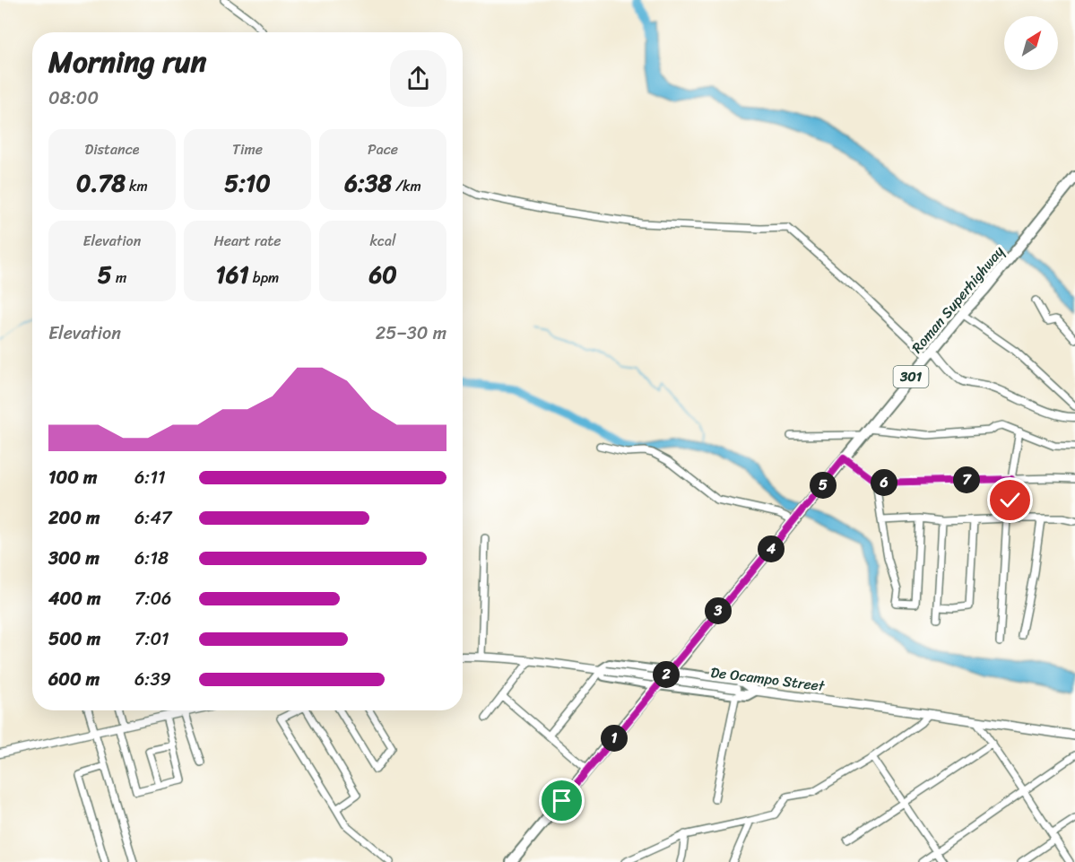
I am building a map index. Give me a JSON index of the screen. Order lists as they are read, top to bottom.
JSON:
{
  "streets": {
    "main road": ["Roman Superhighway", "301", "De Ocampo Street"]
  },
  "north": "top right",
  "page": {
    "heading": ["Morning run", "08:00"],
    "stats": [
      ["Distance", "0.78 km"],
      ["Time", "5:10"],
      ["Pace", "6:38 /km"],
      ["Elevation", "5 m"],
      ["Heart rate", "161 bpm"],
      ["kcal", "60"]
    ],
    "chart": ["Elevation", "25–30 m"],
    "list": [
      {
        "name": "100 m",
        "note": "6:11"
      },
      {
        "name": "200 m",
        "note": "6:47"
      },
      {
        "name": "300 m",
        "note": "6:18"
      },
      {
        "name": "400 m",
        "note": "7:06"
      },
      {
        "name": "500 m",
        "note": "7:01"
      },
      {
        "name": "600 m",
        "note": "6:39"
      }
    ],
    "pins": [
      "7",
      "6",
      "5",
      "4",
      "3",
      "2",
      "1"
    ]
  }
}
